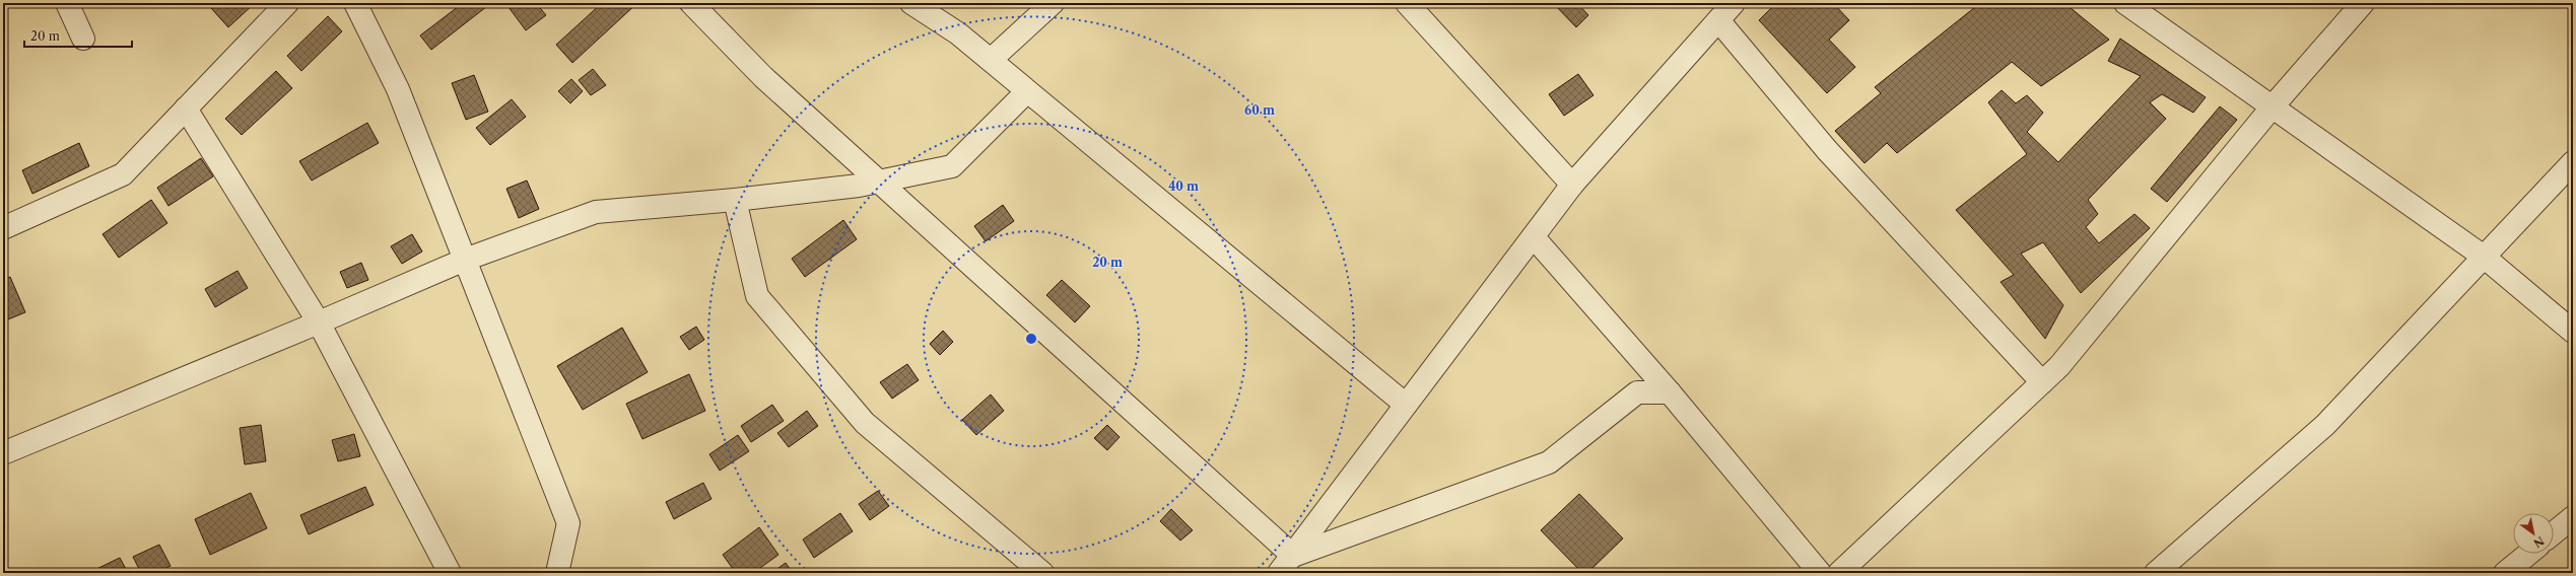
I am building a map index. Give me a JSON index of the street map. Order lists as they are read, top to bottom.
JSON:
{
  "scale_bar": "20 m",
  "north": "bottom right",
  "rings": ["60 m", "40 m", "20 m"]
}
